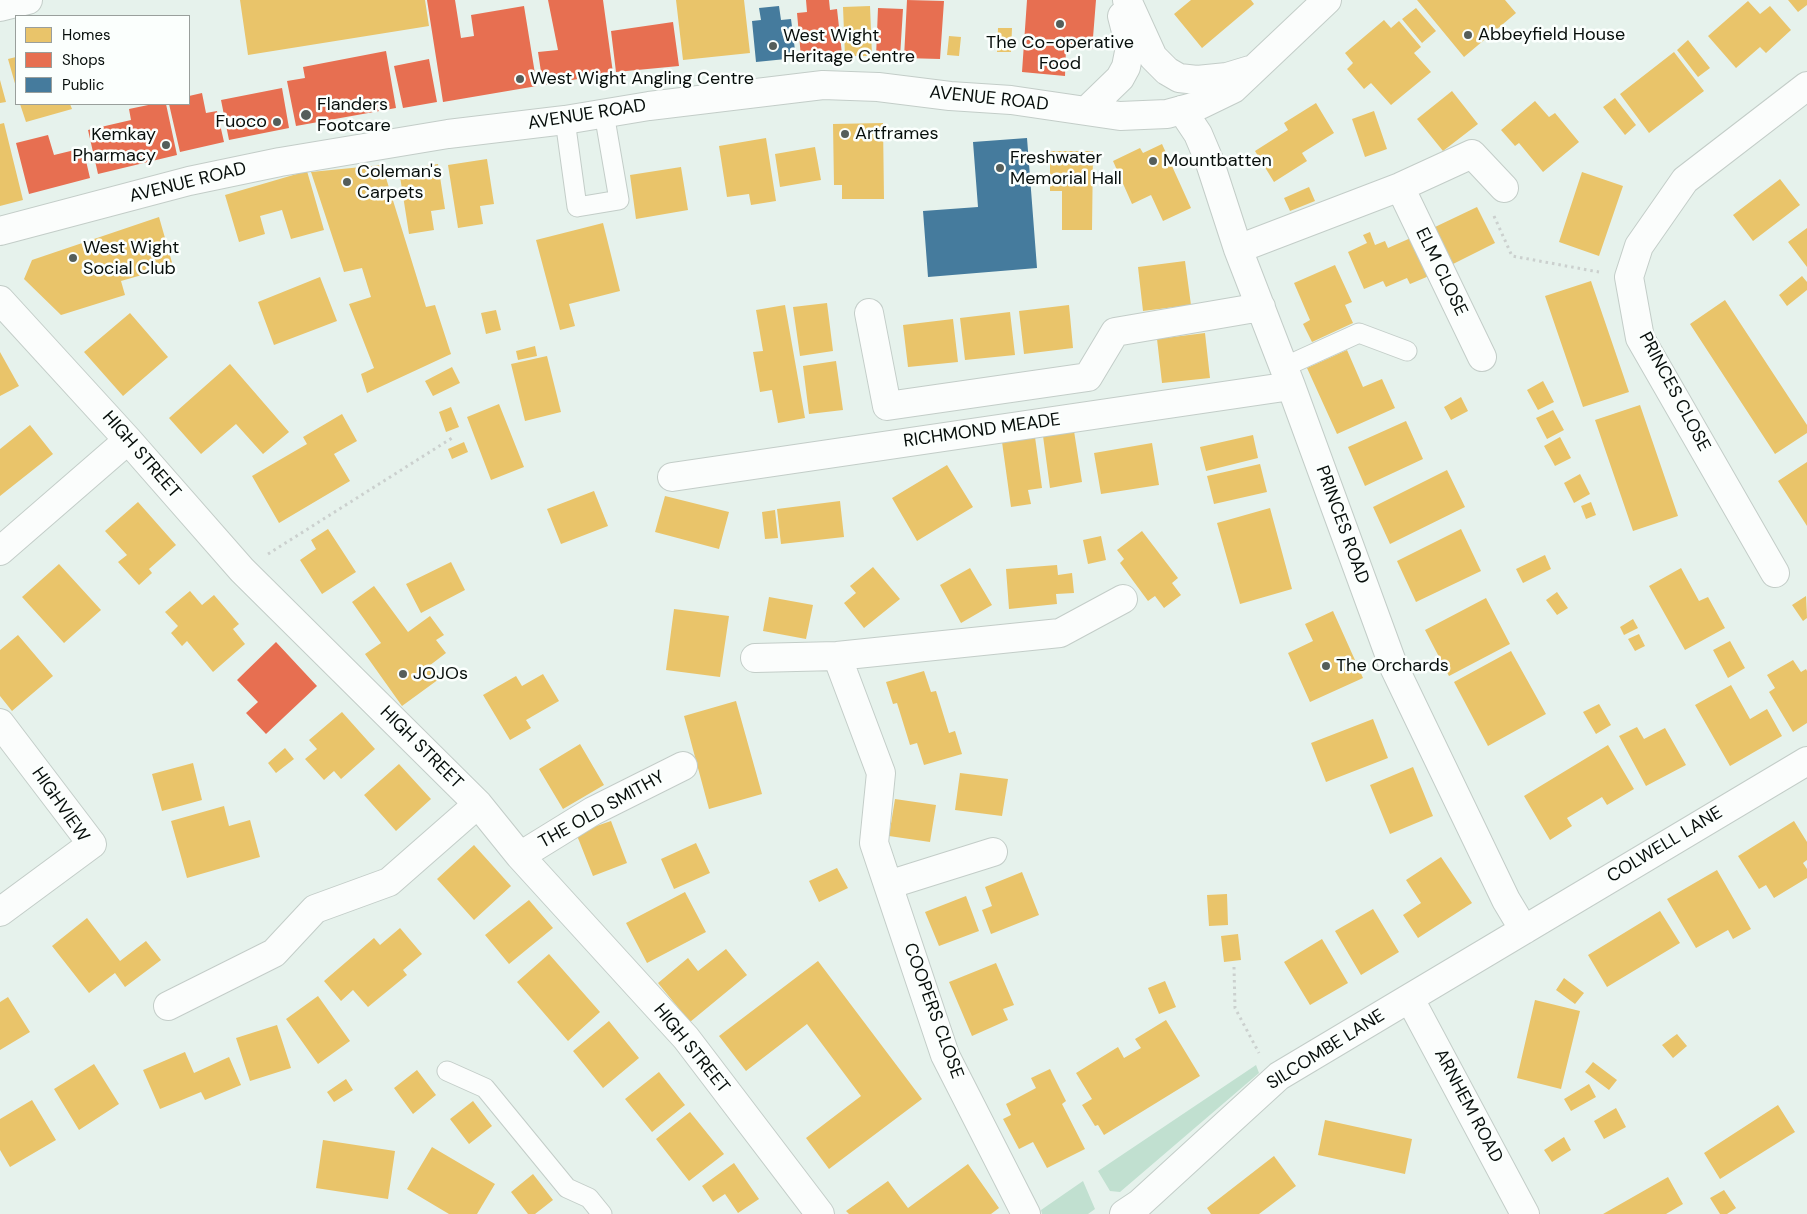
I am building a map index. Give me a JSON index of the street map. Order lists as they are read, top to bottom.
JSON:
{
  "streets": {
    "street": [
      "AVENUE ROAD",
      "ELM CLOSE",
      "PRINCES CLOSE",
      "RICHMOND MEADE",
      "HIGH STREET",
      "PRINCES ROAD",
      "HIGHVIEW",
      "THE OLD SMITHY",
      "COLWELL LANE",
      "COOPERS CLOSE",
      "SILCOMBE LANE",
      "ARNHEM ROAD"
    ]
  },
  "crossings": [
    ["AVENUE ROAD", "PRINCES ROAD"],
    ["RICHMOND MEADE", "PRINCES ROAD"],
    ["HIGH STREET", "THE OLD SMITHY"],
    ["PRINCES ROAD", "COLWELL LANE"],
    ["PRINCES ROAD", "SILCOMBE LANE"],
    ["COLWELL LANE", "SILCOMBE LANE"],
    ["SILCOMBE LANE", "ARNHEM ROAD"]
  ],
  "places": [
    "The Co-operative Food",
    "Abbeyfield House",
    "West Wight Heritage Centre",
    "West Wight Angling Centre",
    "Flanders Footcare",
    "Fuoco",
    "Artframes",
    "Kemkay Pharmacy",
    "Mountbatten",
    "Freshwater Memorial Hall",
    "Coleman's Carpets",
    "West Wight Social Club",
    "The Orchards",
    "JOJOs"
  ],
  "legend": ["Homes", "Shops", "Public"]
}
